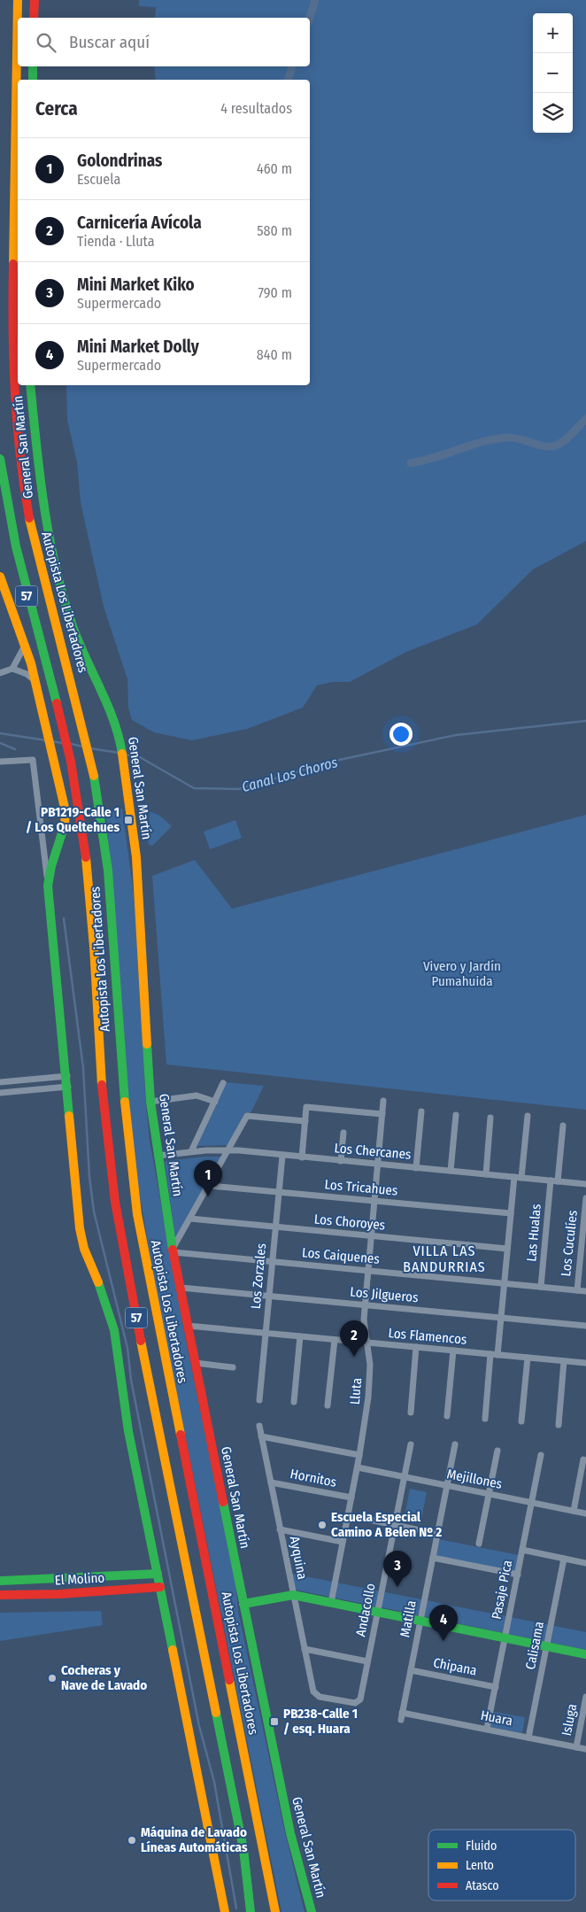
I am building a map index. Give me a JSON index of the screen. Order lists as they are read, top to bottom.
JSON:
{
  "streets": {
    "main road": [
      "General San Martín",
      "57",
      "Autopista Los Libertadores",
      "El Molino"
    ],
    "street": [
      "Los Chercanes",
      "Los Tricahues",
      "Los Choroyes",
      "Las Hualas",
      "Los Cuculíes",
      "Los Caiquenes",
      "Los Zorzales",
      "Los Jilgueros",
      "Los Flamencos",
      "Lluta",
      "Hornitos",
      "Mejillones",
      "Ayquina",
      "Pasaje Pica",
      "Andacollo",
      "Matilla",
      "Calisama",
      "Chipana",
      "Huara",
      "Isluga"
    ]
  },
  "crossings": [
    ["General San Martín", "Los Chercanes"],
    ["General San Martín", "Los Caiquenes"],
    ["General San Martín", "Los Jilgueros"],
    ["General San Martín", "Los Flamencos"],
    ["Los Chercanes", "Las Hualas"],
    ["Los Chercanes", "Los Zorzales"],
    ["Los Chercanes", "Lluta"],
    ["Los Tricahues", "Los Zorzales"],
    ["Los Tricahues", "Lluta"],
    ["Los Choroyes", "Los Zorzales"],
    ["Los Choroyes", "Lluta"],
    ["Las Hualas", "Los Caiquenes"],
    ["Los Cuculíes", "Los Caiquenes"],
    ["Los Caiquenes", "Los Zorzales"],
    ["Los Caiquenes", "Lluta"],
    ["Los Zorzales", "Los Jilgueros"],
    ["Los Zorzales", "Los Flamencos"],
    ["Los Jilgueros", "Lluta"],
    ["Los Flamencos", "Lluta"],
    ["Lluta", "Hornitos"],
    ["Lluta", "Mejillones"],
    ["Hornitos", "Ayquina"],
    ["Mejillones", "Pasaje Pica"],
    ["Mejillones", "Andacollo"],
    ["Mejillones", "Matilla"],
    ["Ayquina", "Andacollo"],
    ["Pasaje Pica", "Chipana"],
    ["Pasaje Pica", "Huara"],
    ["Matilla", "Chipana"],
    ["Matilla", "Huara"],
    ["Calisama", "Huara"],
    ["Huara", "Isluga"]
  ],
  "districts": ["VILLA LAS BANDURRIAS"],
  "water": ["Canal Los Choros"],
  "parks": ["Vivero y Jardín Pumahuida"],
  "places": {
    "transit": ["PB1219-Calle 1 / Los Queltehues", "PB238-Calle 1 / esq. Huara"],
    "other": ["Escuela Especial Camino A Belen Nº 2", "Cocheras y Nave de Lavado", "Máquina de Lavado Líneas Automáticas"]
  },
  "legend": ["Fluido", "Lento", "Atasco"],
  "page": {
    "map_buttons": ["+", "−"],
    "search": "Buscar aquí",
    "heading": ["Cerca", "4 resultados"],
    "list": [
      {
        "mark": "1",
        "name": "Golondrinas",
        "note": "Escuela",
        "value": "460 m"
      },
      {
        "mark": "2",
        "name": "Carnicería Avícola",
        "note": "Tienda · Lluta",
        "value": "580 m"
      },
      {
        "mark": "3",
        "name": "Mini Market Kiko",
        "note": "Supermercado",
        "value": "790 m"
      },
      {
        "mark": "4",
        "name": "Mini Market Dolly",
        "note": "Supermercado",
        "value": "840 m"
      }
    ],
    "pins": [
      "1",
      "2",
      "3",
      "4"
    ]
  }
}
